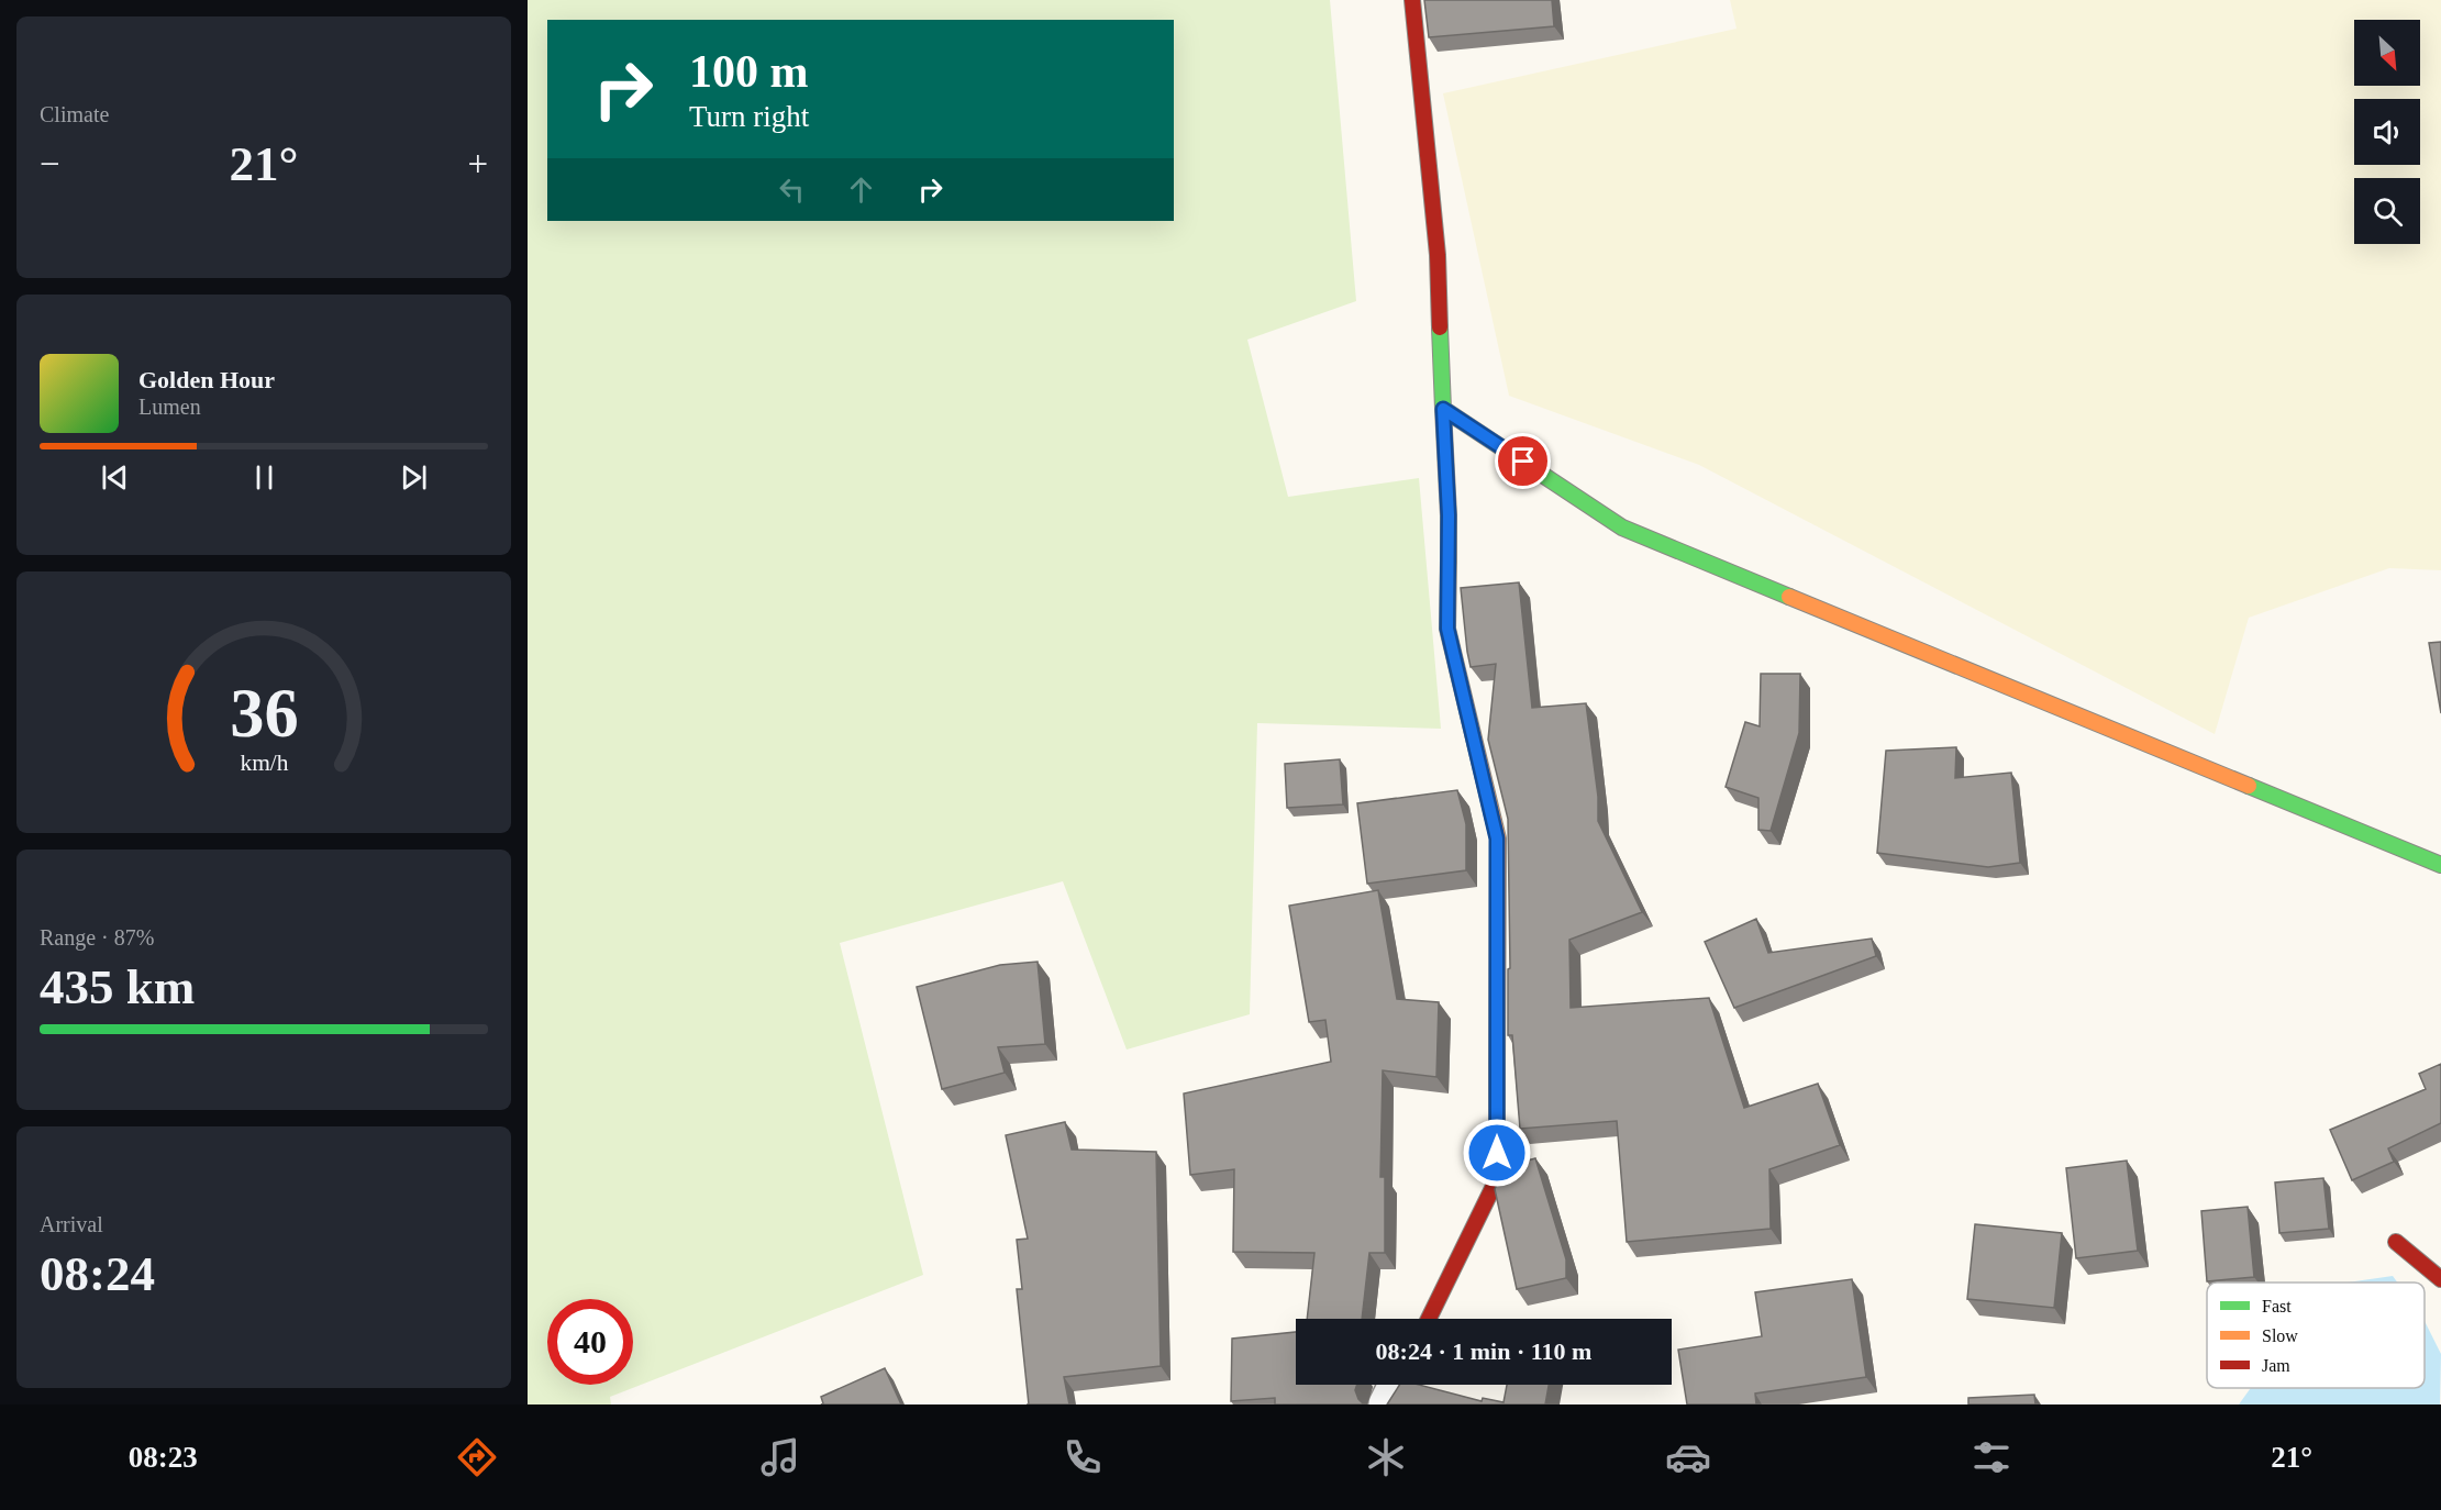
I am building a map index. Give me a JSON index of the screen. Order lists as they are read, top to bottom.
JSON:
{
  "legend": ["Fast", "Slow", "Jam"],
  "north": "bottom right",
  "page": {
    "tile": [
      "Climate",
      ["Range · 87%", "435 km"],
      ["Arrival", "08:24"]
    ],
    "turn": ["100 m", "Turn right"],
    "heat": ["−", "21°", "+"],
    "song": ["Golden Hour", "Lumen"],
    "limit": "40",
    "trip": "08:24 · 1 min · 110 m",
    "tabs": ["08:23", "21°"],
    "gauge": ["36", "km/h"]
  }
}
